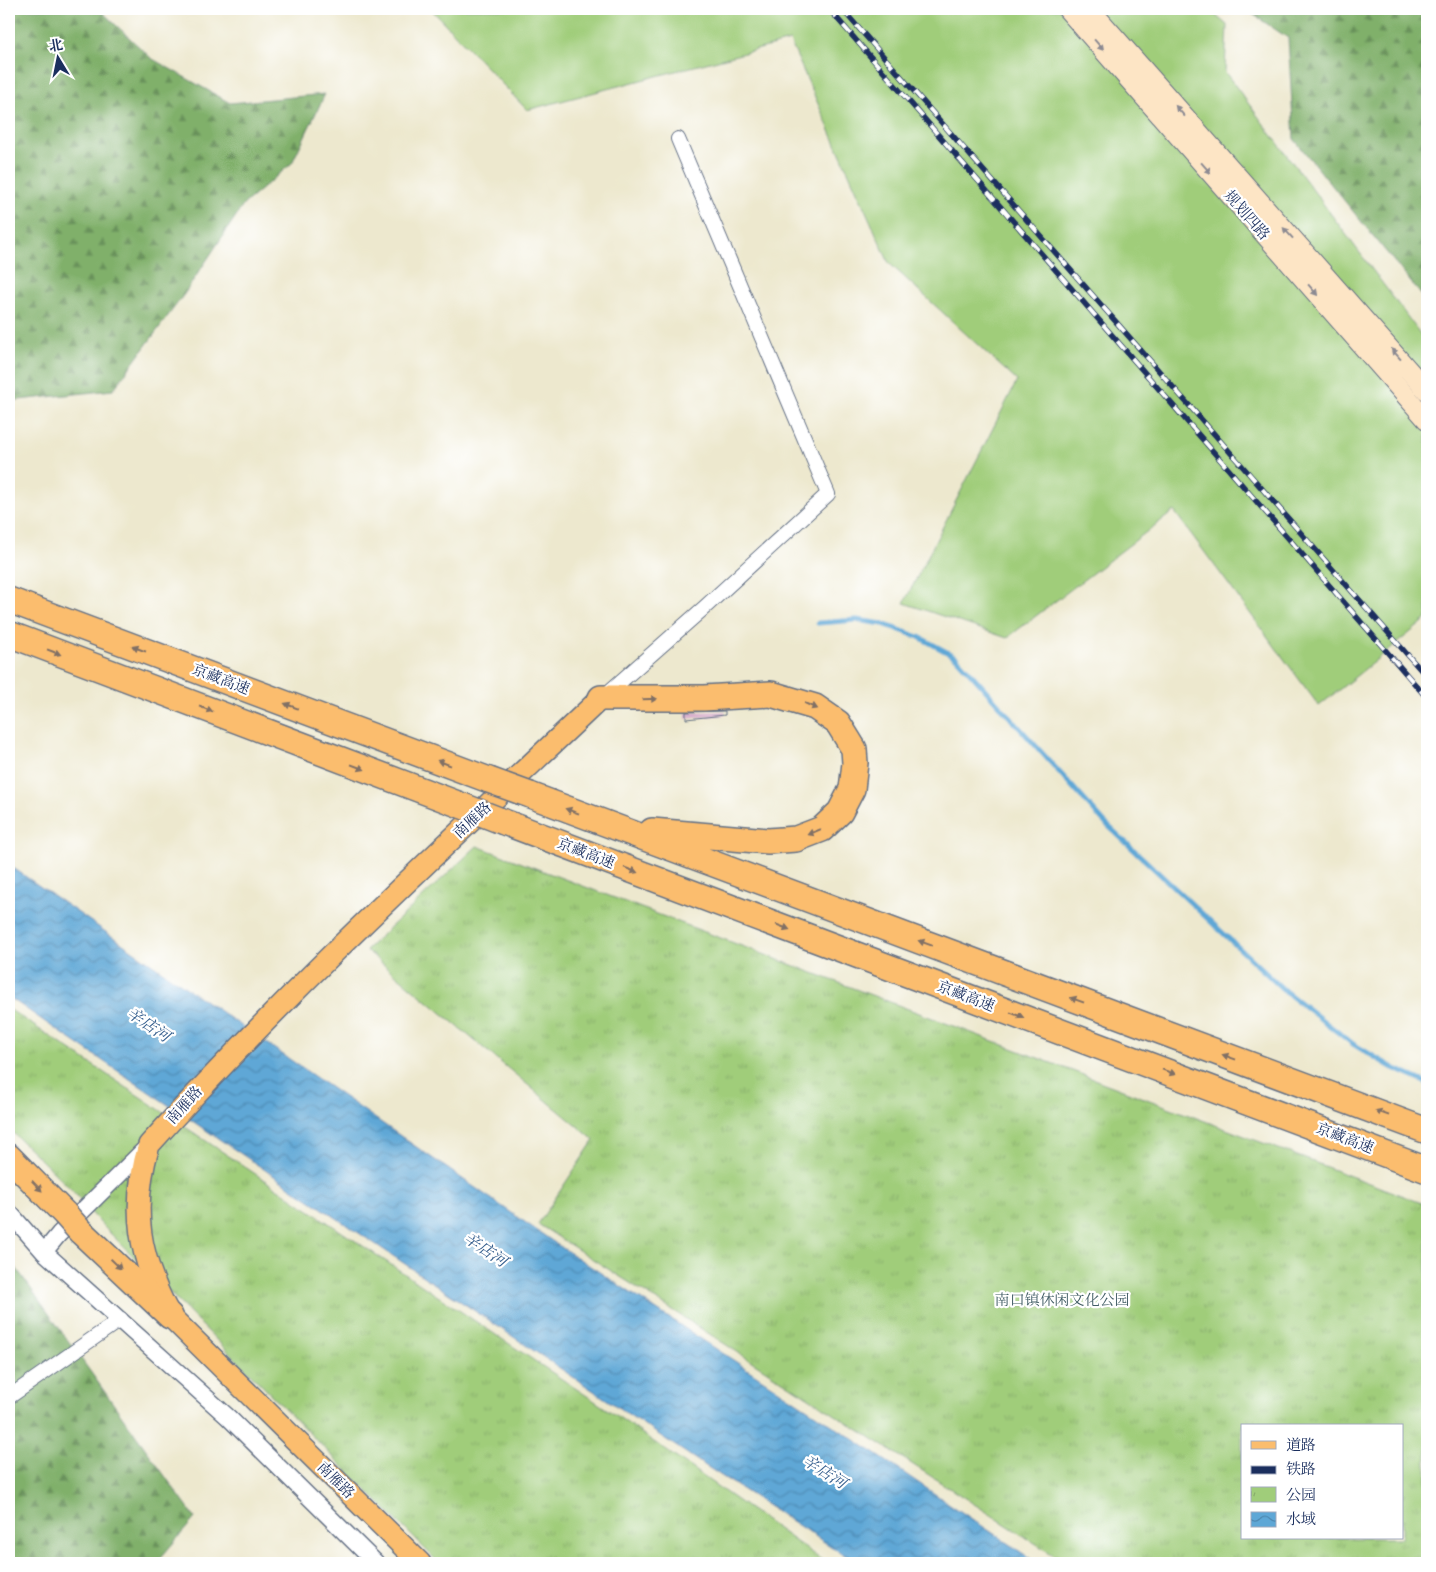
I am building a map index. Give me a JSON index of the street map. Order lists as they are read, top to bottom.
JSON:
{
  "streets": {
    "highway": ["京藏高速"],
    "main road": ["规划四路", "南雁路"]
  },
  "water": ["辛店河"],
  "parks": ["南口镇休闲文化公园"],
  "legend": [
    "道路",
    "铁路",
    "公园",
    "水域"
  ],
  "north": "top"
}
